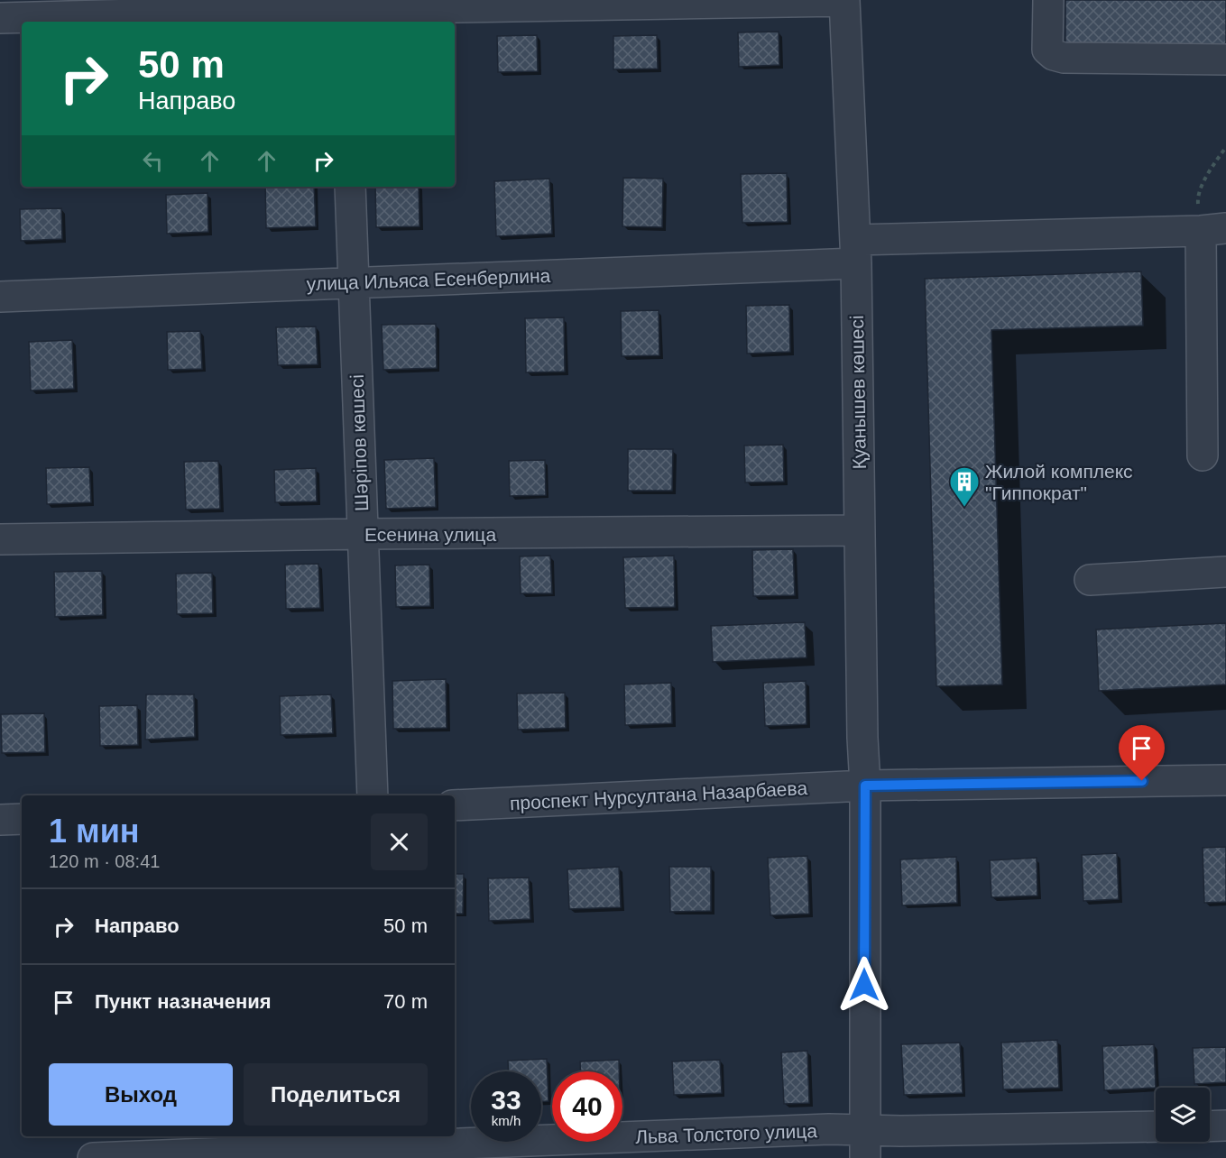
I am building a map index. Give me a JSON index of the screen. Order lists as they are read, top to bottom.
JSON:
{
  "streets": {
    "street": [
      "улица Ильяса Есенберлина",
      "Қуанышев көшесі",
      "Шәріпов көшесі",
      "Есенина улица",
      "проспект Нурсултана Назарбаева",
      "Льва Толстого улица"
    ]
  },
  "crossings": [
    ["улица Ильяса Есенберлина", "Қуанышев көшесі"],
    ["улица Ильяса Есенберлина", "Шәріпов көшесі"],
    ["Қуанышев көшесі", "Есенина улица"],
    ["Қуанышев көшесі", "проспект Нурсултана Назарбаева"],
    ["Қуанышев көшесі", "Льва Толстого улица"],
    ["Шәріпов көшесі", "Есенина улица"]
  ],
  "places": {
    "building": ["Жилой комплекс \"Гиппократ\""]
  },
  "page": {
    "turn": ["50 m", "Направо"],
    "heading": ["1 мин", "120 m · 08:41"],
    "list": [
      {
        "name": "Направо",
        "value": "50 m"
      },
      {
        "name": "Пункт назначения",
        "value": "70 m"
      }
    ],
    "buttons": ["Выход", "Поделиться"],
    "speed": "33 km/h",
    "limit": "40"
  }
}
